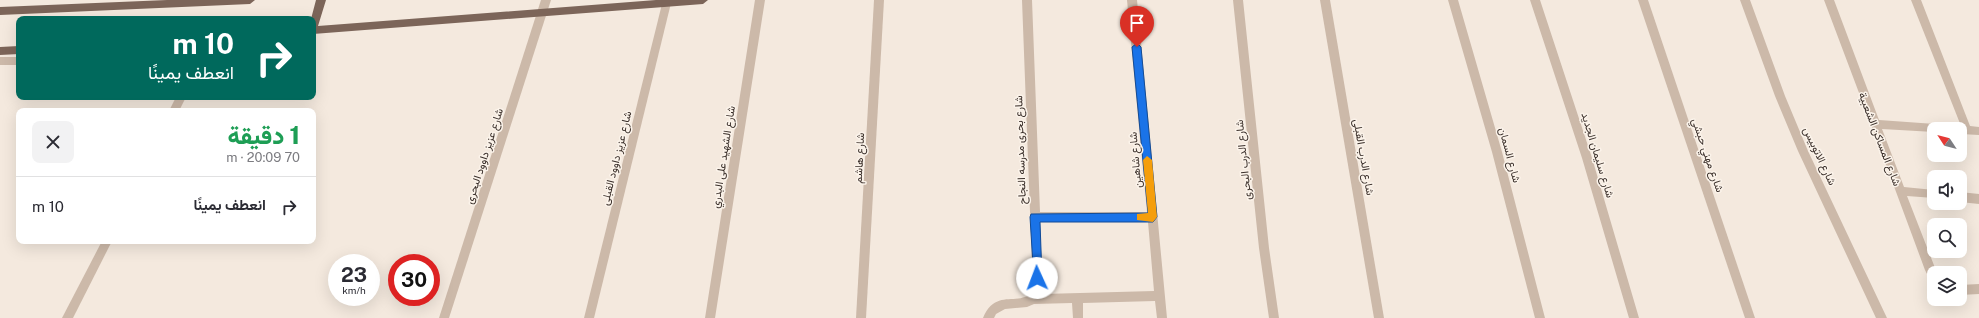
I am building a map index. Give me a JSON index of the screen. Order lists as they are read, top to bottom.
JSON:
{
  "streets": {
    "street": [
      "شارع المساكن الشعبية",
      "شارع بحرى مدرسه النجاح",
      "شارع السمان",
      "شارع سليمان الجديد",
      "شارع مهني حبشي",
      "شارع عزيز داوود البحرى",
      "شارع الاتوبيس",
      "شارع الشهيد على البدري",
      "شارع الدرب القبلى",
      "شارع عزيز داوود القبلى",
      "شارع هاشم",
      "شارع شاهين",
      "شارع الدرب البحرى"
    ]
  },
  "north": "top left",
  "page": {
    "turn": ["10 m", "انعطف يمينًا"],
    "heading": ["1 دقيقة", "70 m · 20:09"],
    "list": [
      {
        "name": "انعطف يمينًا",
        "value": "10 m"
      }
    ],
    "speed": "23 km/h",
    "limit": "30"
  }
}
